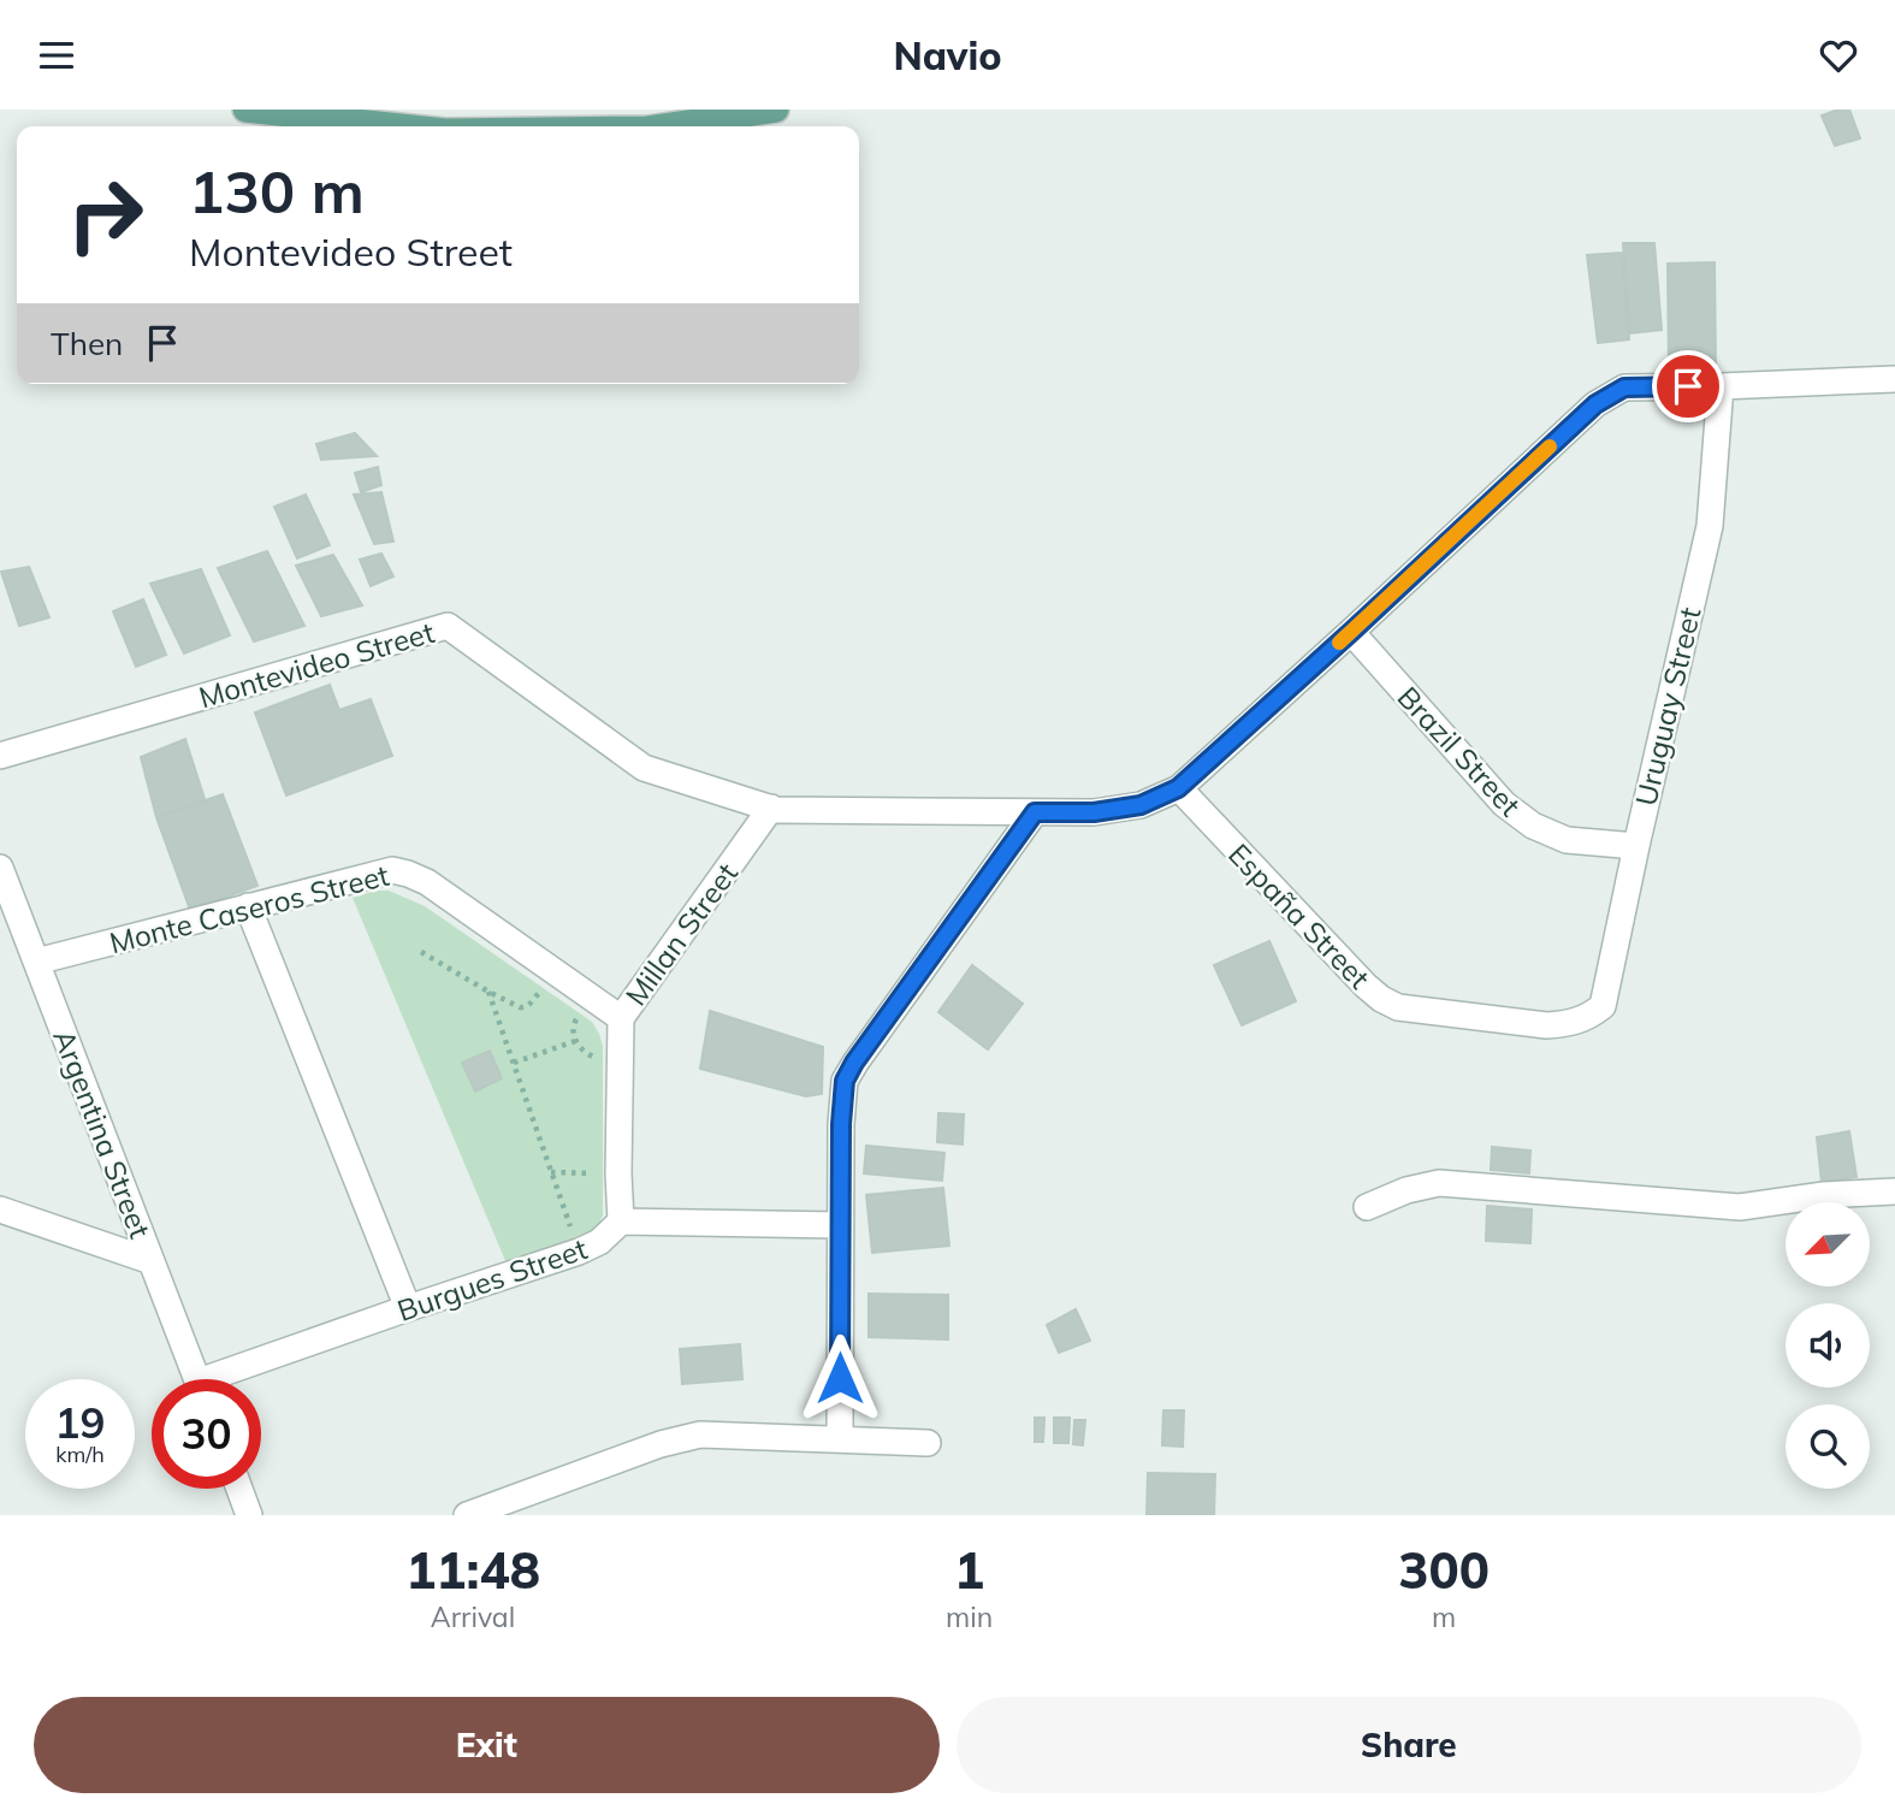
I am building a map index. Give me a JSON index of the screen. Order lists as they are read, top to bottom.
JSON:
{
  "streets": {
    "street": [
      "Montevideo Street",
      "Uruguay Street",
      "Brazil Street",
      "Monte Caseros Street",
      "España Street",
      "Millan Street",
      "Argentina Street",
      "Burgues Street"
    ]
  },
  "crossings": [
    ["Montevideo Street", "Uruguay Street"],
    ["Montevideo Street", "Brazil Street"],
    ["Montevideo Street", "España Street"],
    ["Montevideo Street", "Millan Street"],
    ["Uruguay Street", "Brazil Street"],
    ["Uruguay Street", "España Street"],
    ["Monte Caseros Street", "Millan Street"],
    ["Monte Caseros Street", "Argentina Street"],
    ["Millan Street", "Burgues Street"]
  ],
  "north": "bottom left",
  "page": {
    "header": "Navio",
    "turn": ["130 m", "Montevideo Street"],
    "then": "Then",
    "speed": "19 km/h",
    "limit": "30",
    "eta": [
      "11:48",
      "Arrival",
      "1",
      "min",
      "300",
      "m"
    ],
    "buttons": ["Exit", "Share"]
  }
}
